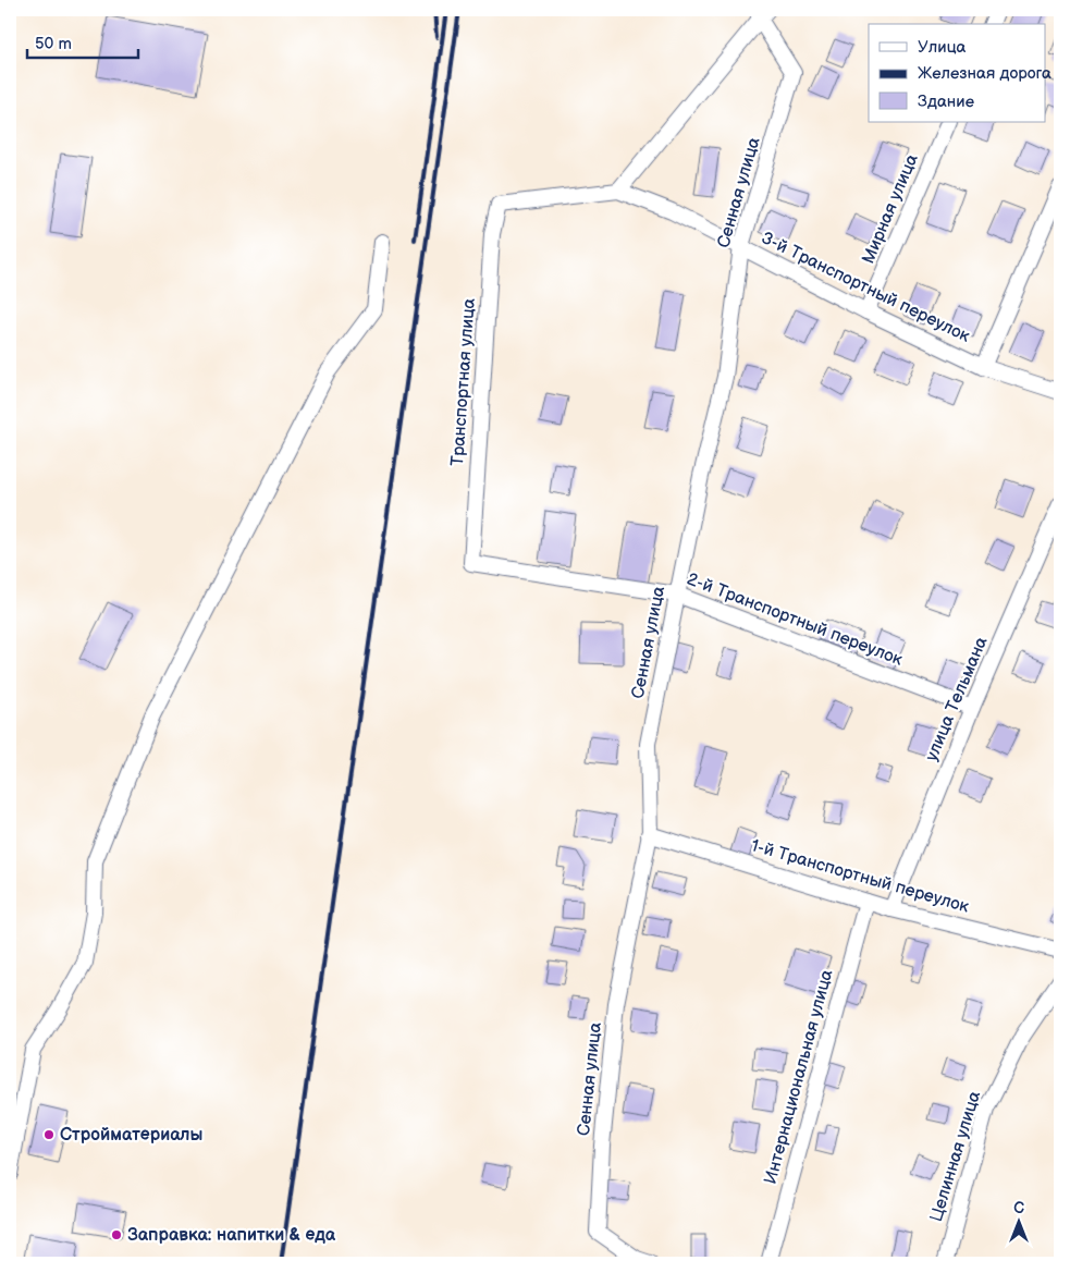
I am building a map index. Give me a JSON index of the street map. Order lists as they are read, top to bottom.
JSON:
{
  "streets": {
    "street": [
      "Сенная улица",
      "Мирная улица",
      "3-й Транспортный переулок",
      "Транспортная улица",
      "2-й Транспортный переулок",
      "улица Тельмана",
      "1-й Транспортный переулок",
      "Интернациональная улица",
      "Целинная улица"
    ]
  },
  "crossings": [
    ["Сенная улица", "3-й Транспортный переулок"],
    ["Сенная улица", "2-й Транспортный переулок"],
    ["Сенная улица", "1-й Транспортный переулок"],
    ["Мирная улица", "3-й Транспортный переулок"],
    ["3-й Транспортный переулок", "Транспортная улица"],
    ["Транспортная улица", "2-й Транспортный переулок"],
    ["2-й Транспортный переулок", "улица Тельмана"],
    ["улица Тельмана", "1-й Транспортный переулок"],
    ["1-й Транспортный переулок", "Интернациональная улица"]
  ],
  "places": ["Стройматериалы", "Заправка: напитки & еда"],
  "legend": ["Улица", "Железная дорога", "Здание"],
  "scale_bar": "50 m",
  "north": "top"
}
